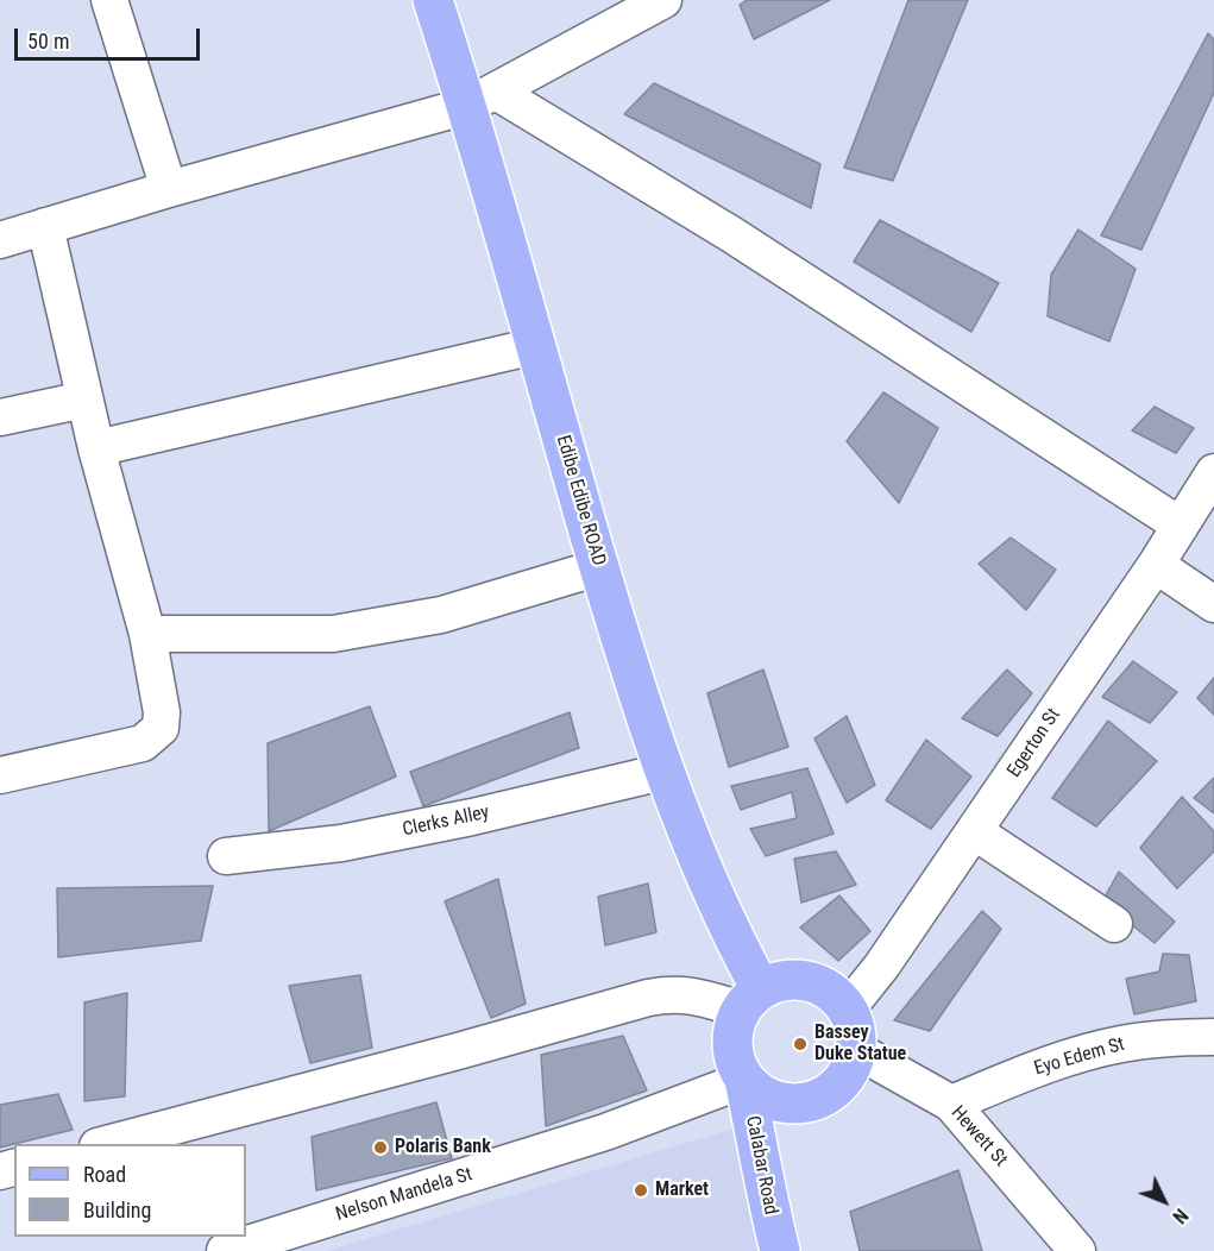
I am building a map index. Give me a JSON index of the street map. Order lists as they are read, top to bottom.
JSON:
{
  "streets": {
    "main road": ["Edibe Edibe ROAD", "Calabar Road"],
    "street": [
      "Egerton St",
      "Clerks Alley",
      "Eyo Edem St",
      "Hewett St",
      "Nelson Mandela St"
    ]
  },
  "crossings": [
    ["Edibe Edibe ROAD", "Egerton St"],
    ["Edibe Edibe ROAD", "Clerks Alley"],
    ["Edibe Edibe ROAD", "Hewett St"],
    ["Edibe Edibe ROAD", "Calabar Road"],
    ["Edibe Edibe ROAD", "Nelson Mandela St"],
    ["Egerton St", "Hewett St"],
    ["Egerton St", "Calabar Road"],
    ["Egerton St", "Nelson Mandela St"],
    ["Eyo Edem St", "Hewett St"],
    ["Hewett St", "Calabar Road"],
    ["Hewett St", "Nelson Mandela St"],
    ["Calabar Road", "Nelson Mandela St"]
  ],
  "places": ["Bassey Duke Statue", "Polaris Bank", "Market"],
  "legend": ["Road", "Building"],
  "scale_bar": "50 m",
  "north": "bottom right"
}
